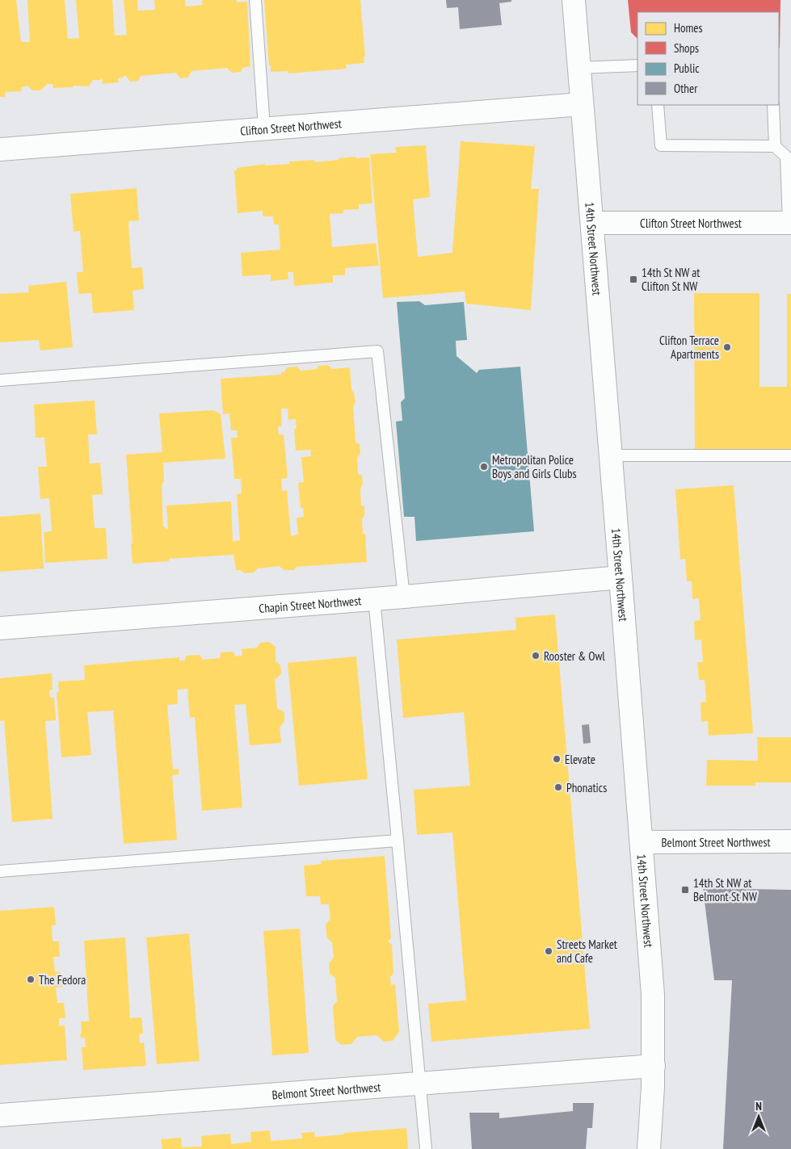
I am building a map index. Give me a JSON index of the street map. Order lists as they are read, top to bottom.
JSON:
{
  "streets": {
    "street": [
      "Clifton Street Northwest",
      "14th Street Northwest",
      "Chapin Street Northwest",
      "Belmont Street Northwest"
    ]
  },
  "crossings": [
    ["Clifton Street Northwest", "14th Street Northwest"],
    ["14th Street Northwest", "Chapin Street Northwest"],
    ["14th Street Northwest", "Belmont Street Northwest"]
  ],
  "places": {
    "transit": ["14th St NW at Clifton St NW", "14th St NW at Belmont St NW"],
    "other": [
      "Clifton Terrace Apartments",
      "Metropolitan Police Boys and Girls Clubs",
      "Rooster & Owl",
      "Elevate",
      "Phonatics",
      "Streets Market and Cafe",
      "The Fedora"
    ]
  },
  "legend": [
    "Homes",
    "Shops",
    "Public",
    "Other"
  ],
  "north": "top"
}
